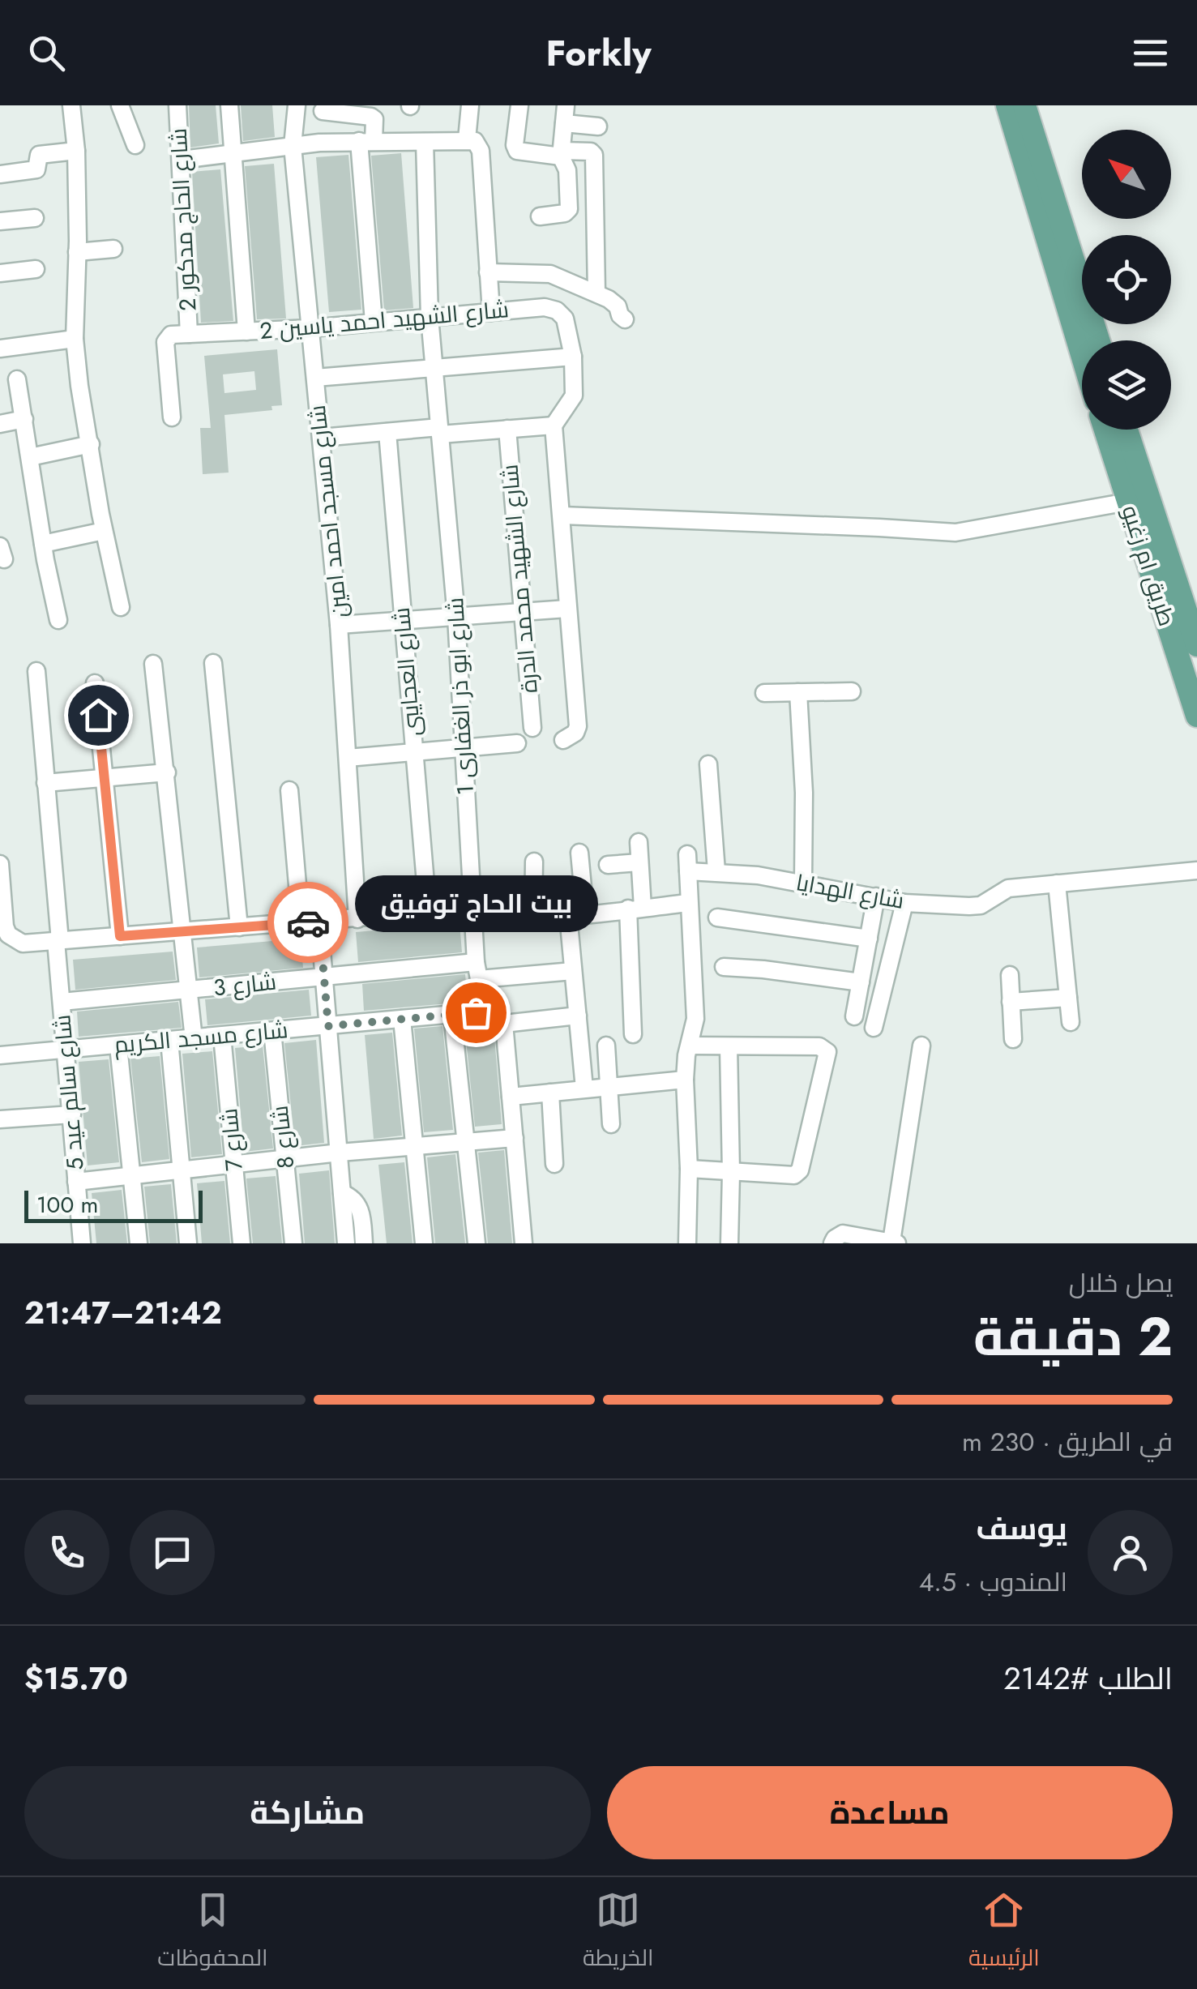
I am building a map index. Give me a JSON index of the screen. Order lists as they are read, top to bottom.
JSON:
{
  "streets": {
    "main road": ["طريق ام زغيو"],
    "street": [
      "شارع الحاج مدكور 2",
      "شارع الشهيد احمد ياسين 2",
      "شارع مسجد احمد امين",
      "شارع الشهيد محمد الدرة",
      "شارع العجايبى",
      "شارع ابو ذر الغفارى 1",
      "شارع الهدايا",
      "شارع 3",
      "شارع مسجد الكريم",
      "شارع سالم عيد 5",
      "شارع 8",
      "شارع 7"
    ]
  },
  "crossings": [
    ["شارع الحاج مدكور 2", "شارع الشهيد احمد ياسين 2"],
    ["شارع الشهيد احمد ياسين 2", "شارع مسجد احمد امين"],
    ["شارع الشهيد احمد ياسين 2", "شارع ابو ذر الغفارى 1"],
    ["شارع ابو ذر الغفارى 1", "شارع 3"],
    ["شارع ابو ذر الغفارى 1", "شارع مسجد الكريم"],
    ["شارع 3", "شارع سالم عيد 5"],
    ["شارع مسجد الكريم", "شارع سالم عيد 5"],
    ["شارع مسجد الكريم", "شارع 8"],
    ["شارع مسجد الكريم", "شارع 7"]
  ],
  "places": ["بيت الحاج توفيق"],
  "scale_bar": "100 m",
  "north": "top left",
  "page": {
    "header": "Forkly",
    "bubble": "بيت الحاج توفيق",
    "scale": "100 m",
    "heading": ["2 دقيقة", "يصل خلال", "21:42–21:47"],
    "panel": [
      "يوسف",
      "المندوب · 4.5",
      "الطلب #2142",
      "$15.70"
    ],
    "bar": "في الطريق · 230 m",
    "buttons": ["مساعدة", "مشاركة"],
    "tabs": ["الرئيسية", "الخريطة", "المحفوظات"]
  }
}
